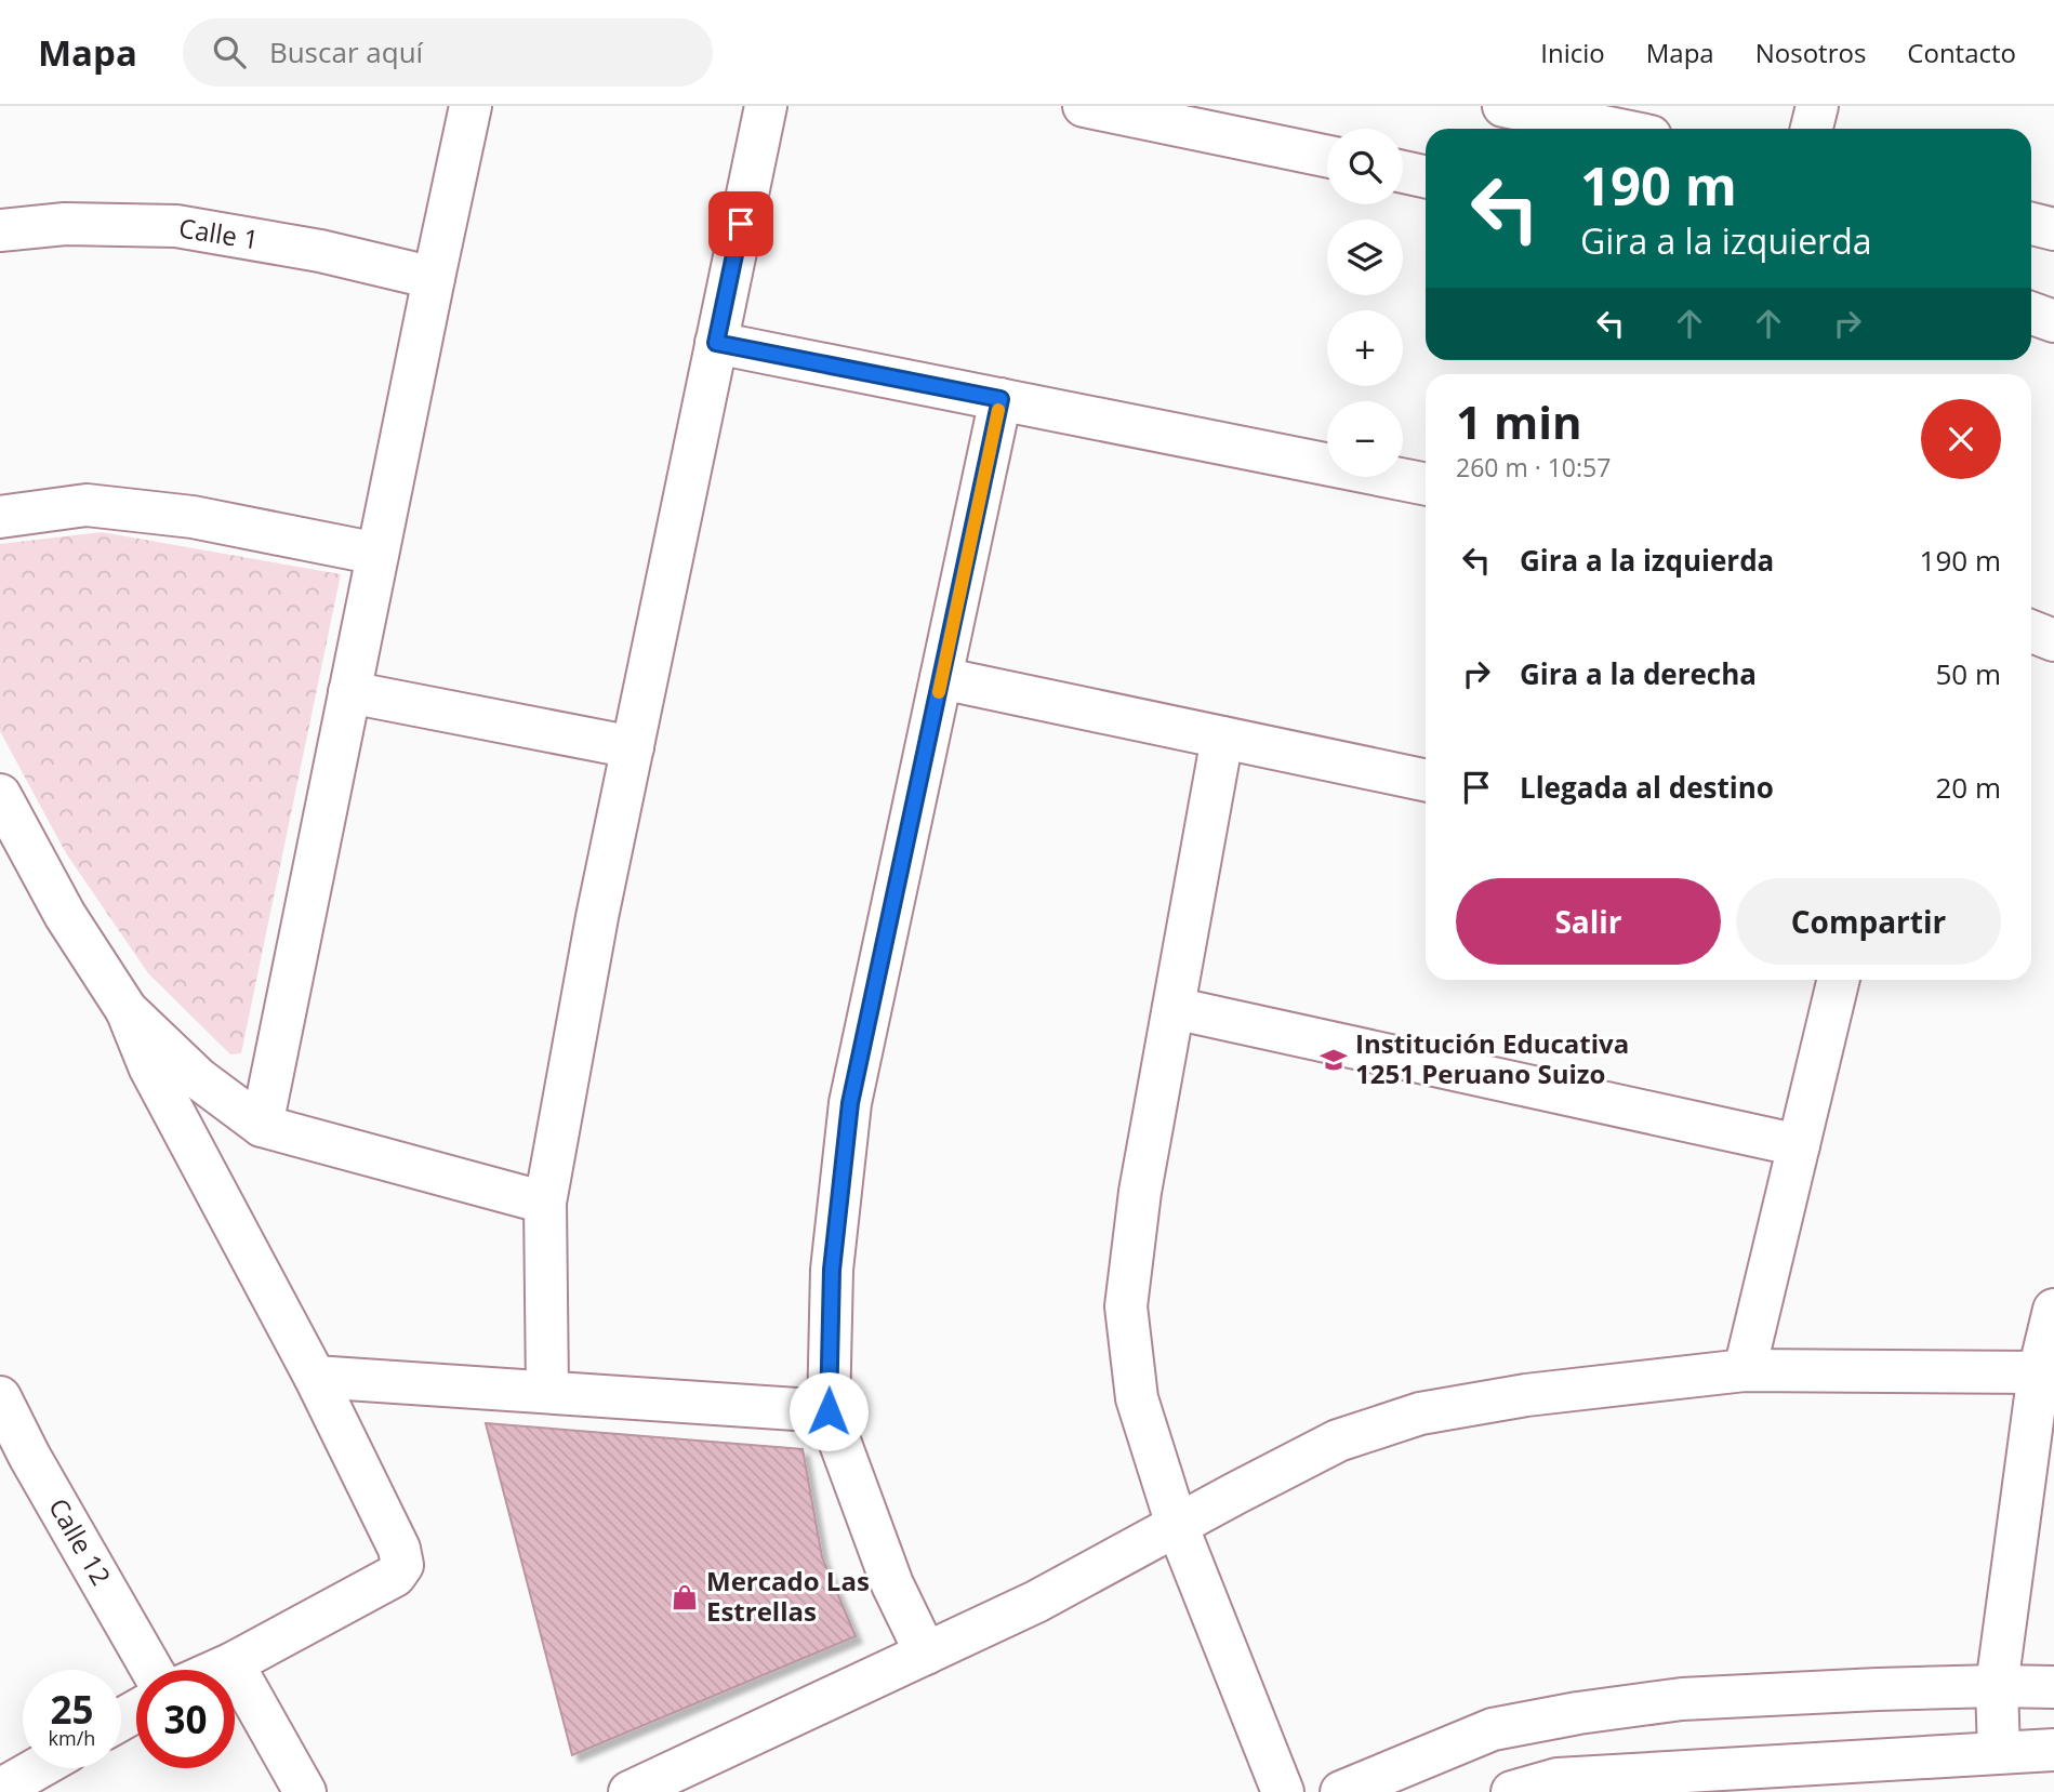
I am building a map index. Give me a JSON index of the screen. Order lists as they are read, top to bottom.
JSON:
{
  "streets": {
    "street": ["Calle 1", "Calle 12"]
  },
  "places": {
    "school or university": ["Institución Educativa 1251 Peruano Suizo"],
    "shop": ["Mercado Las Estrellas"]
  },
  "page": {
    "header": "Mapa",
    "search": "Buscar aquí",
    "nav": [
      "Inicio",
      "Mapa",
      "Nosotros",
      "Contacto"
    ],
    "map_buttons": ["+", "−"],
    "turn": ["190 m", "Gira a la izquierda"],
    "heading": ["1 min", "260 m · 10:57"],
    "list": [
      {
        "name": "Gira a la izquierda",
        "value": "190 m"
      },
      {
        "name": "Gira a la derecha",
        "value": "50 m"
      },
      {
        "name": "Llegada al destino",
        "value": "20 m"
      }
    ],
    "buttons": ["Salir", "Compartir"],
    "speed": "25 km/h",
    "limit": "30"
  }
}
